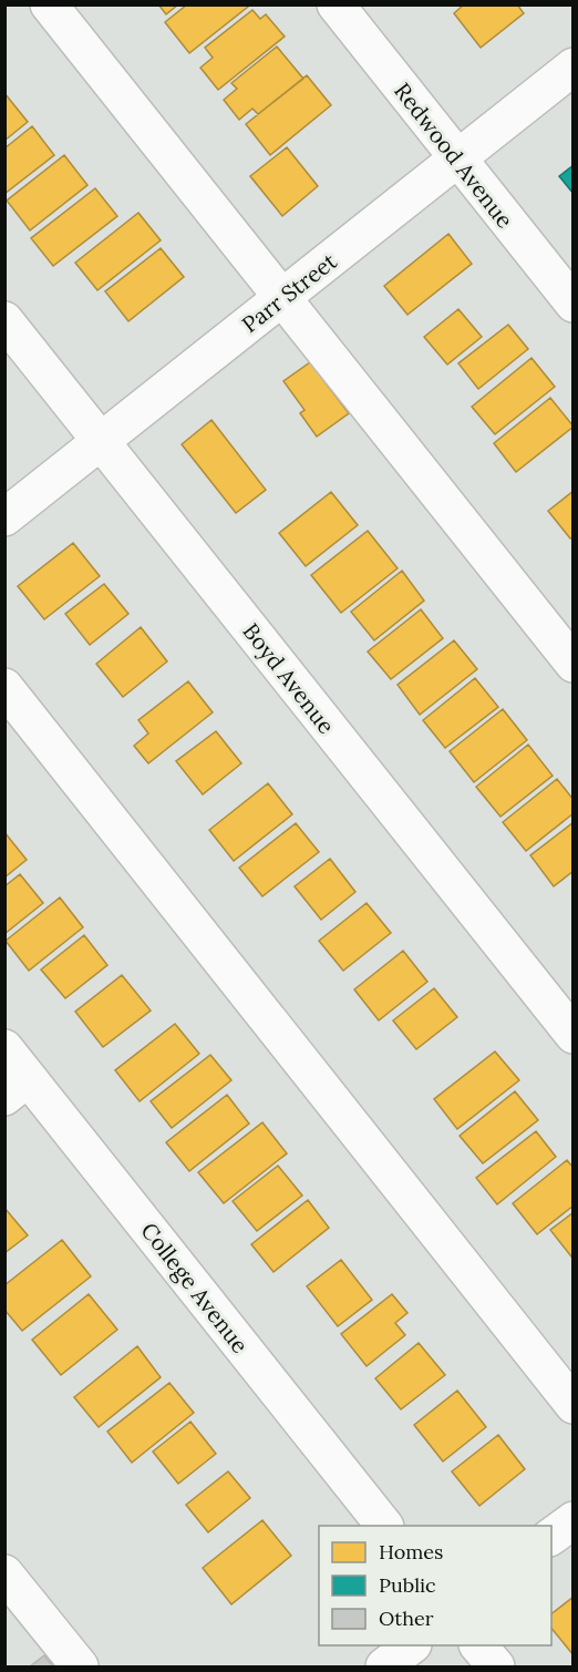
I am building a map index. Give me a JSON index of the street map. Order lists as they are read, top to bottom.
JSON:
{
  "streets": {
    "street": [
      "Redwood Avenue",
      "Parr Street",
      "Boyd Avenue",
      "College Avenue"
    ]
  },
  "crossings": [
    ["Redwood Avenue", "Parr Street"],
    ["Parr Street", "Boyd Avenue"]
  ],
  "legend": ["Homes", "Public", "Other"]
}
